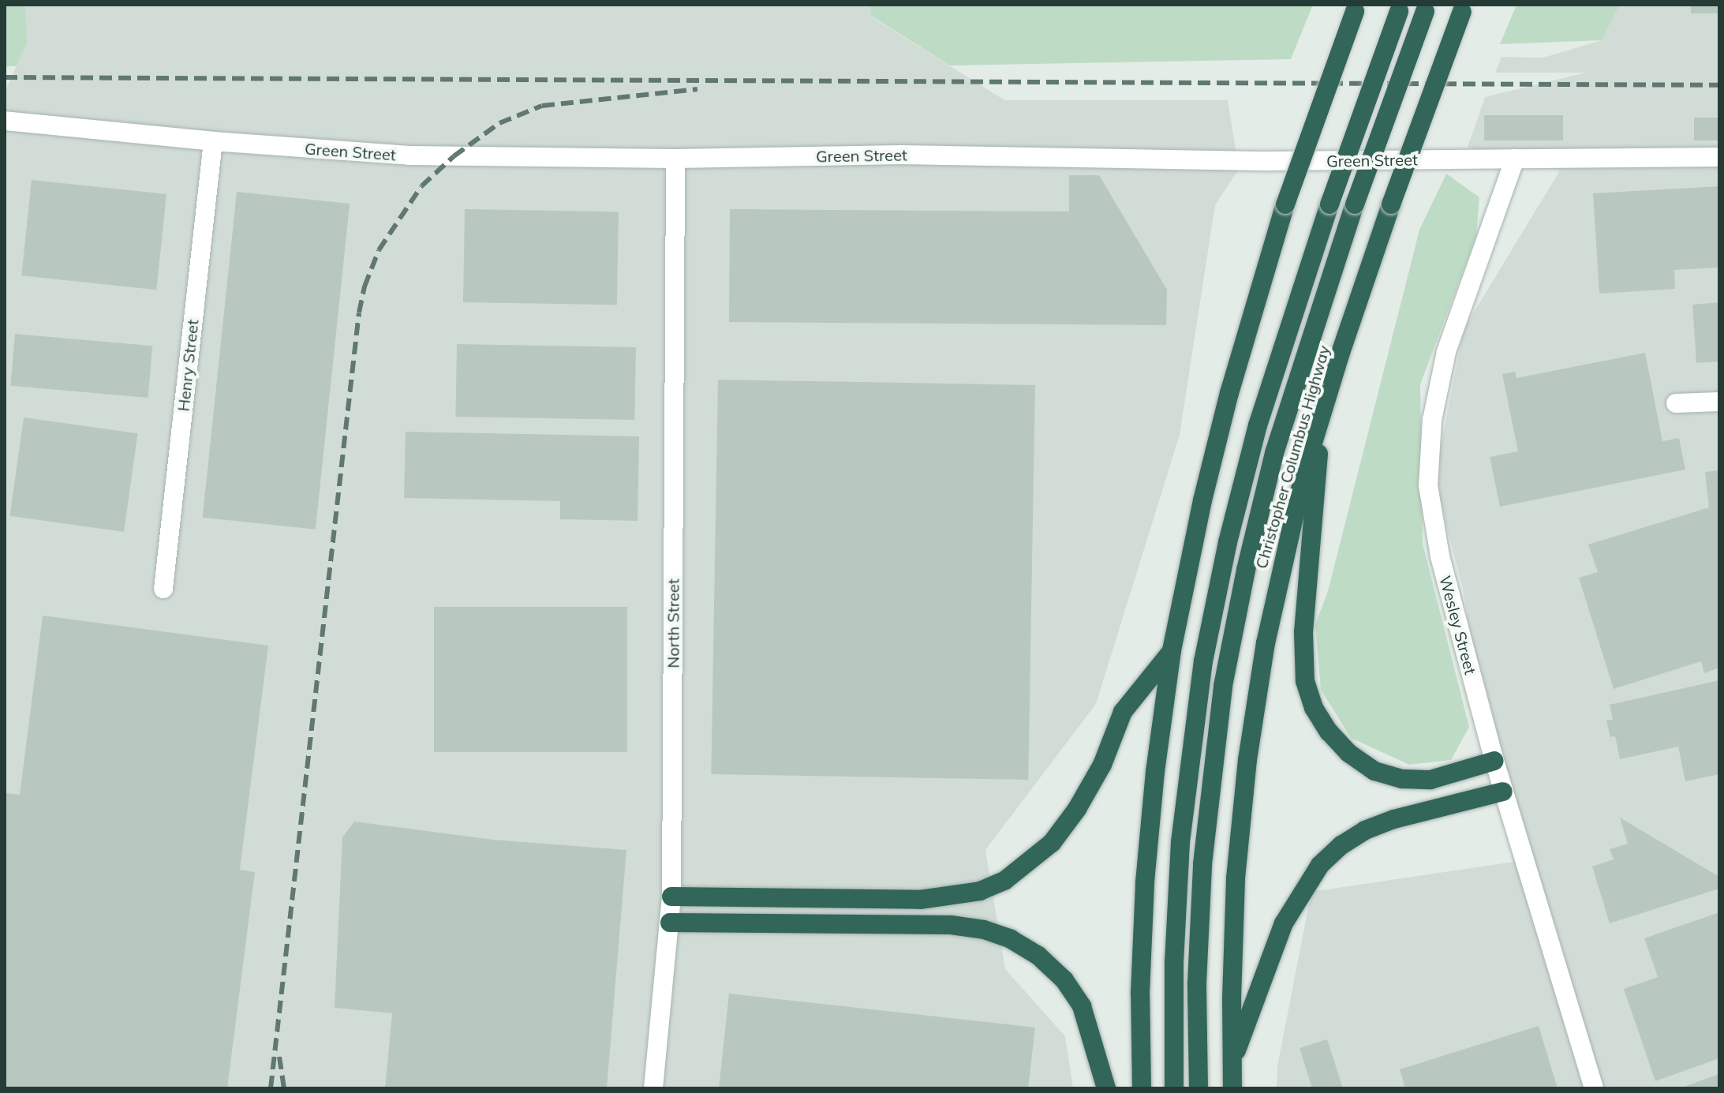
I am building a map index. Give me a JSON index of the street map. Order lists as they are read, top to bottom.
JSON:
{
  "streets": {
    "highway": ["Christopher Columbus Highway"],
    "street": [
      "Green Street",
      "Henry Street",
      "North Street",
      "Wesley Street"
    ]
  },
  "crossings": [
    ["Green Street", "Henry Street"],
    ["Green Street", "North Street"],
    ["Green Street", "Wesley Street"]
  ]
}
